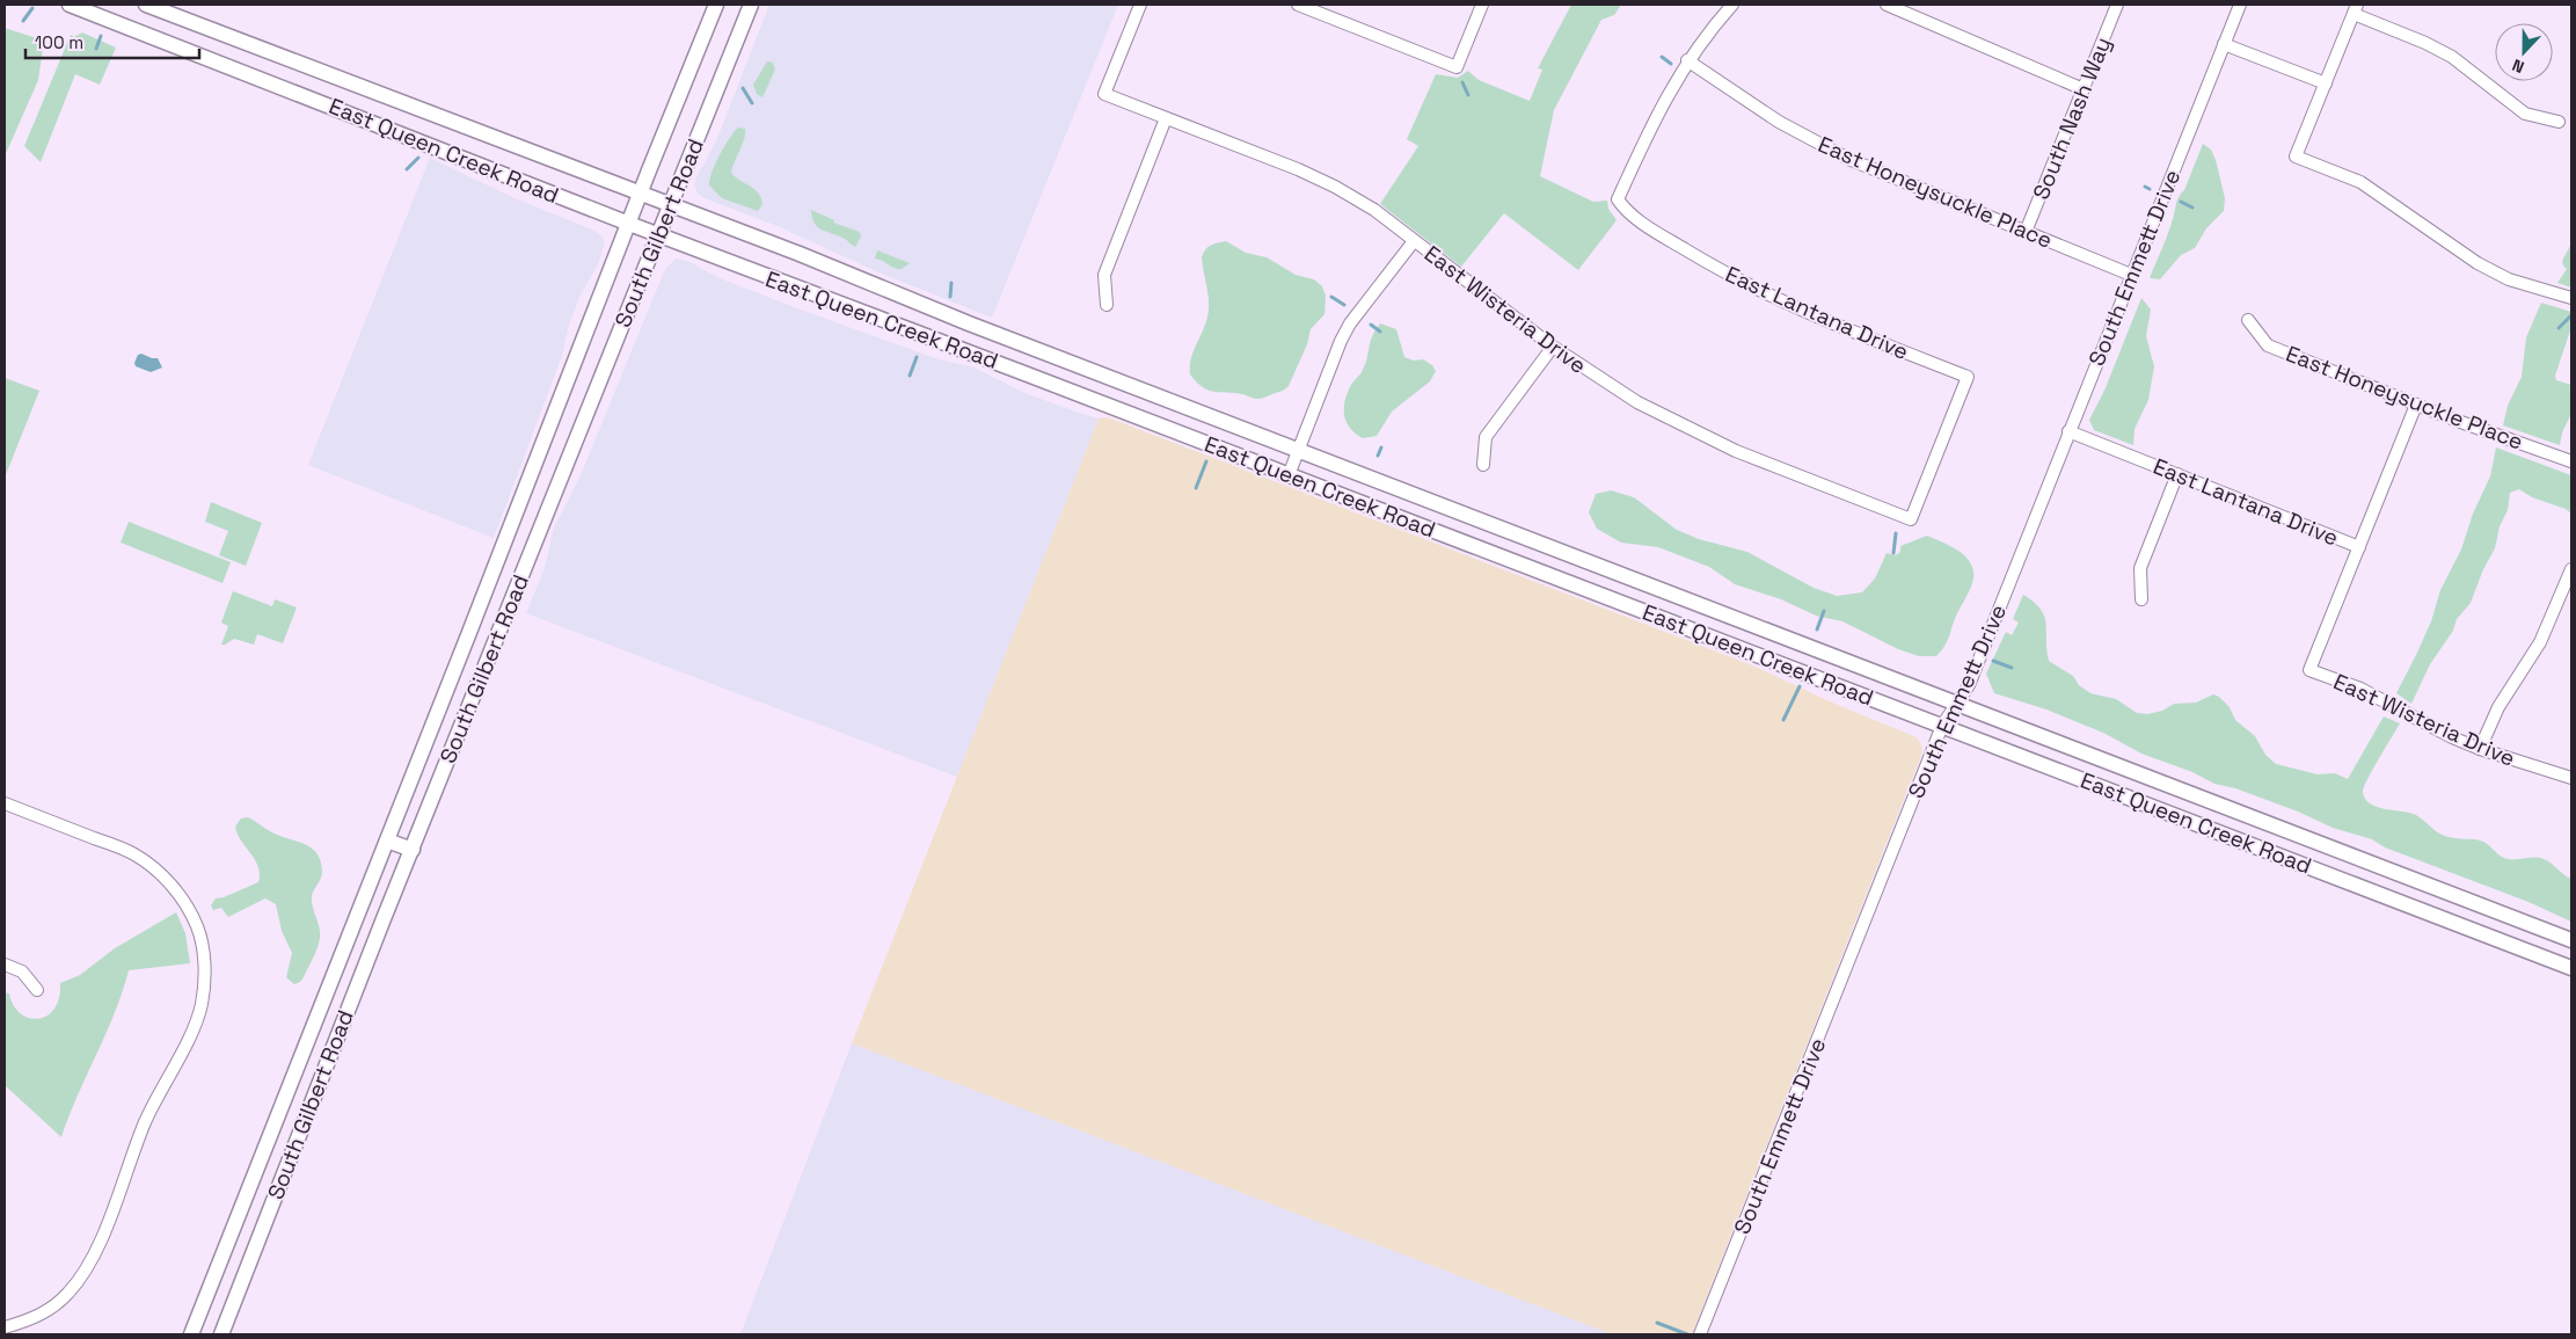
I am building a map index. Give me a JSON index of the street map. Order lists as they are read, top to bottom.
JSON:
{
  "streets": {
    "main road": ["East Queen Creek Road", "South Gilbert Road"],
    "street": [
      "South Nash Way",
      "East Honeysuckle Place",
      "South Emmett Drive",
      "East Wisteria Drive",
      "East Lantana Drive"
    ]
  },
  "crossings": [
    ["South Nash Way", "East Honeysuckle Place"],
    ["East Queen Creek Road", "South Gilbert Road"],
    ["East Queen Creek Road", "South Emmett Drive"],
    ["East Honeysuckle Place", "South Emmett Drive"],
    ["East Honeysuckle Place", "East Lantana Drive"],
    ["South Emmett Drive", "East Lantana Drive"],
    ["East Wisteria Drive", "East Lantana Drive"]
  ],
  "scale_bar": "100 m",
  "north": "bottom"
}
